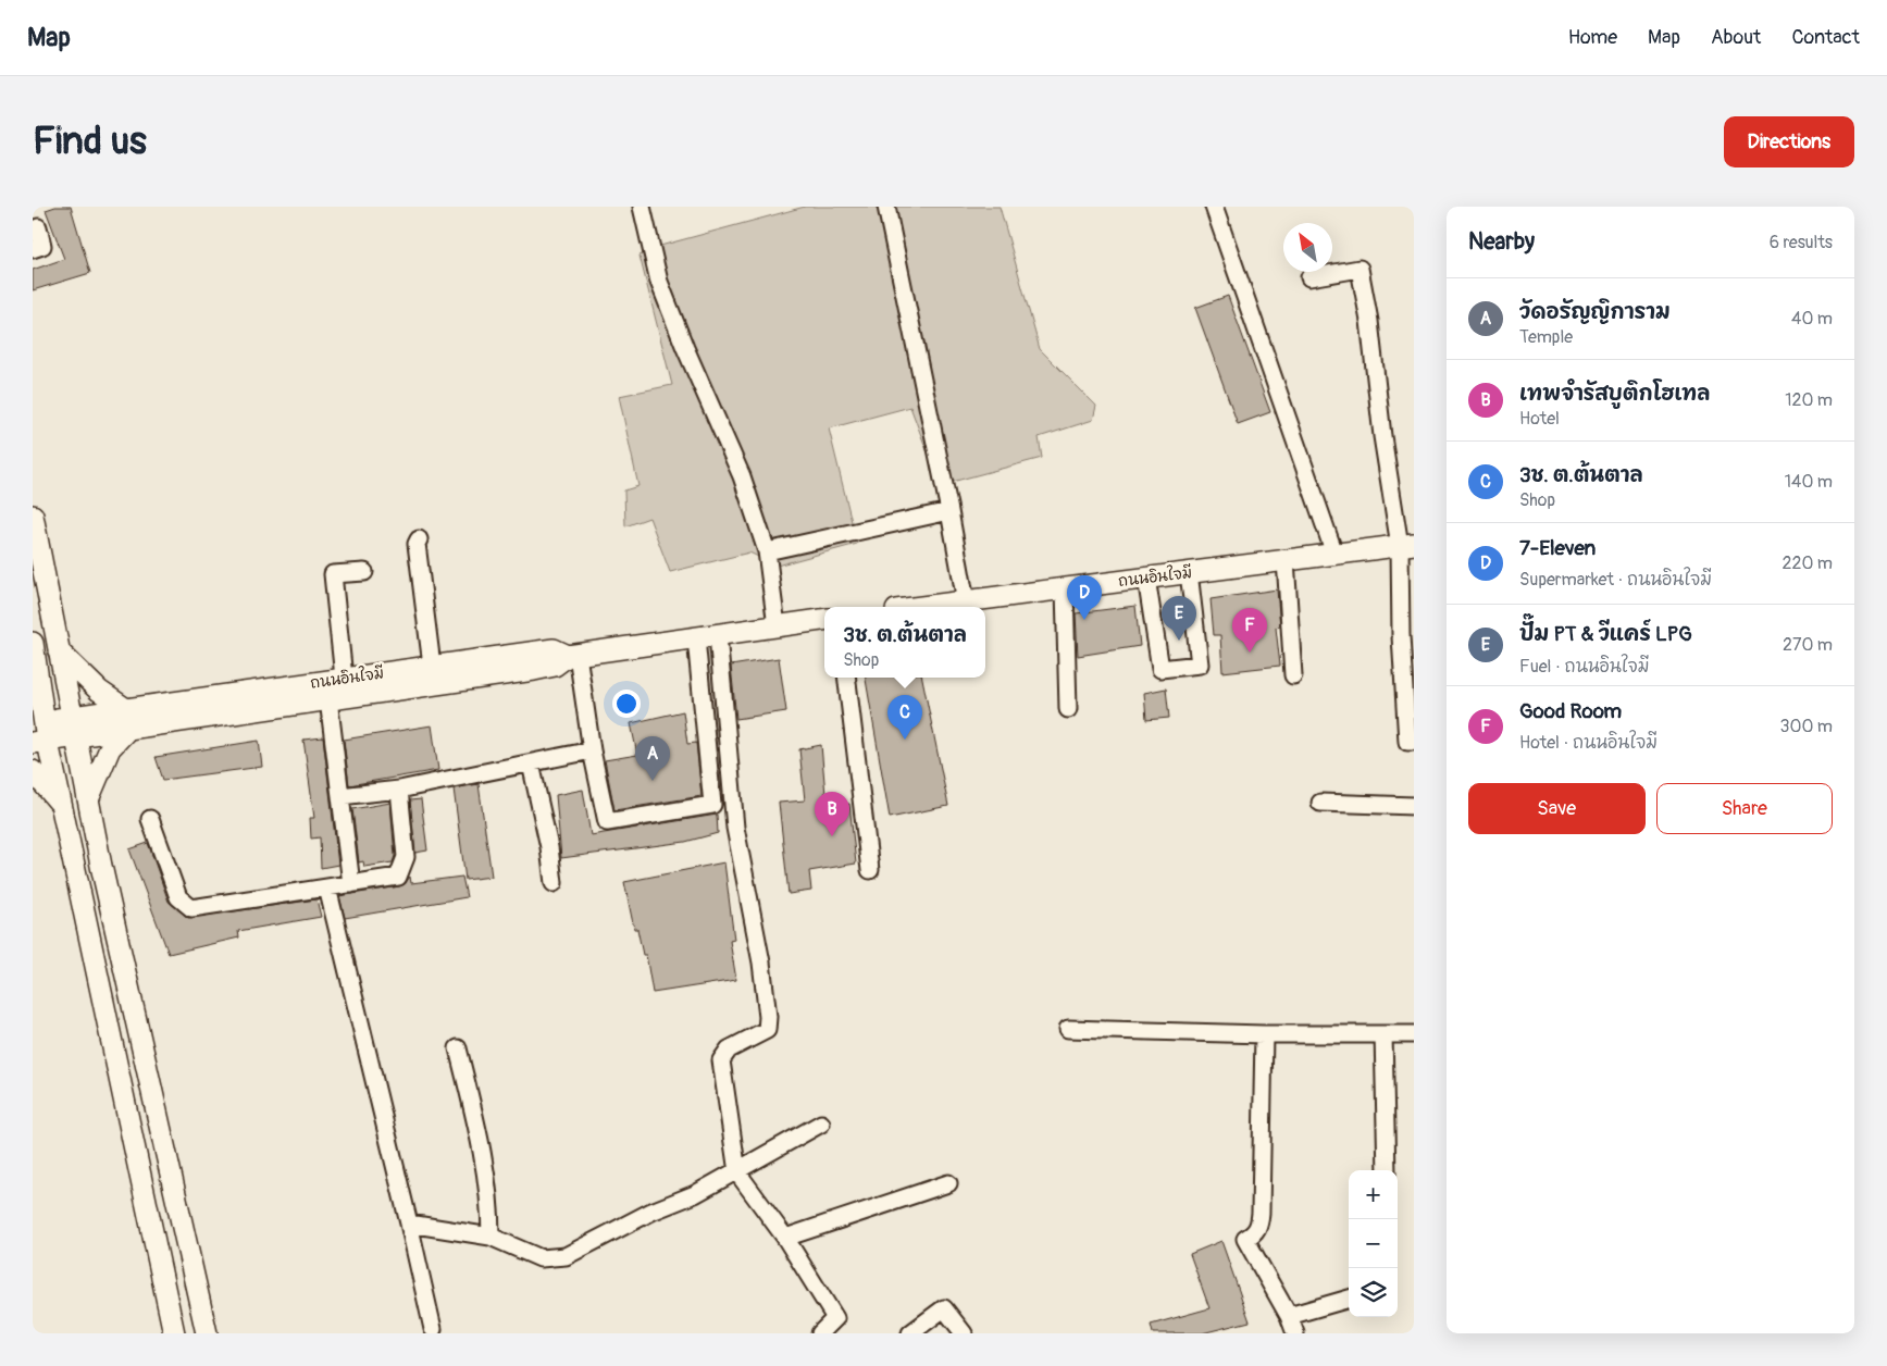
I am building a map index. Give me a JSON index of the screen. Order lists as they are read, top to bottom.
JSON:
{
  "streets": {
    "main road": ["ถนนอินใจมี"]
  },
  "north": "top left",
  "page": {
    "header": "Map",
    "nav": [
      "Home",
      "Map",
      "About",
      "Contact"
    ],
    "buttons": [
      "Directions",
      ["Save", "Share"]
    ],
    "title": "Find us",
    "heading": ["Nearby", "6 results"],
    "list": [
      {
        "mark": "A",
        "name": "วัดอรัญญิการาม",
        "note": "Temple",
        "value": "40 m"
      },
      {
        "mark": "B",
        "name": "เทพจำรัสบูติกโฮเทล",
        "note": "Hotel",
        "value": "120 m"
      },
      {
        "mark": "C",
        "name": "3ช. ต.ต้นตาล",
        "note": "Shop",
        "value": "140 m"
      },
      {
        "mark": "D",
        "name": "7-Eleven",
        "note": "Supermarket · ถนนอินใจมี",
        "value": "220 m"
      },
      {
        "mark": "E",
        "name": "ปั๊ม PT & วีแคร์ LPG",
        "note": "Fuel · ถนนอินใจมี",
        "value": "270 m"
      },
      {
        "mark": "F",
        "name": "Good Room",
        "note": "Hotel · ถนนอินใจมี",
        "value": "300 m"
      }
    ],
    "pins": [
      "D",
      "E",
      "F",
      "C",
      "A",
      "B"
    ],
    "popup": ["3ช. ต.ต้นตาล", "Shop"],
    "map_buttons": ["+", "−"]
  }
}
